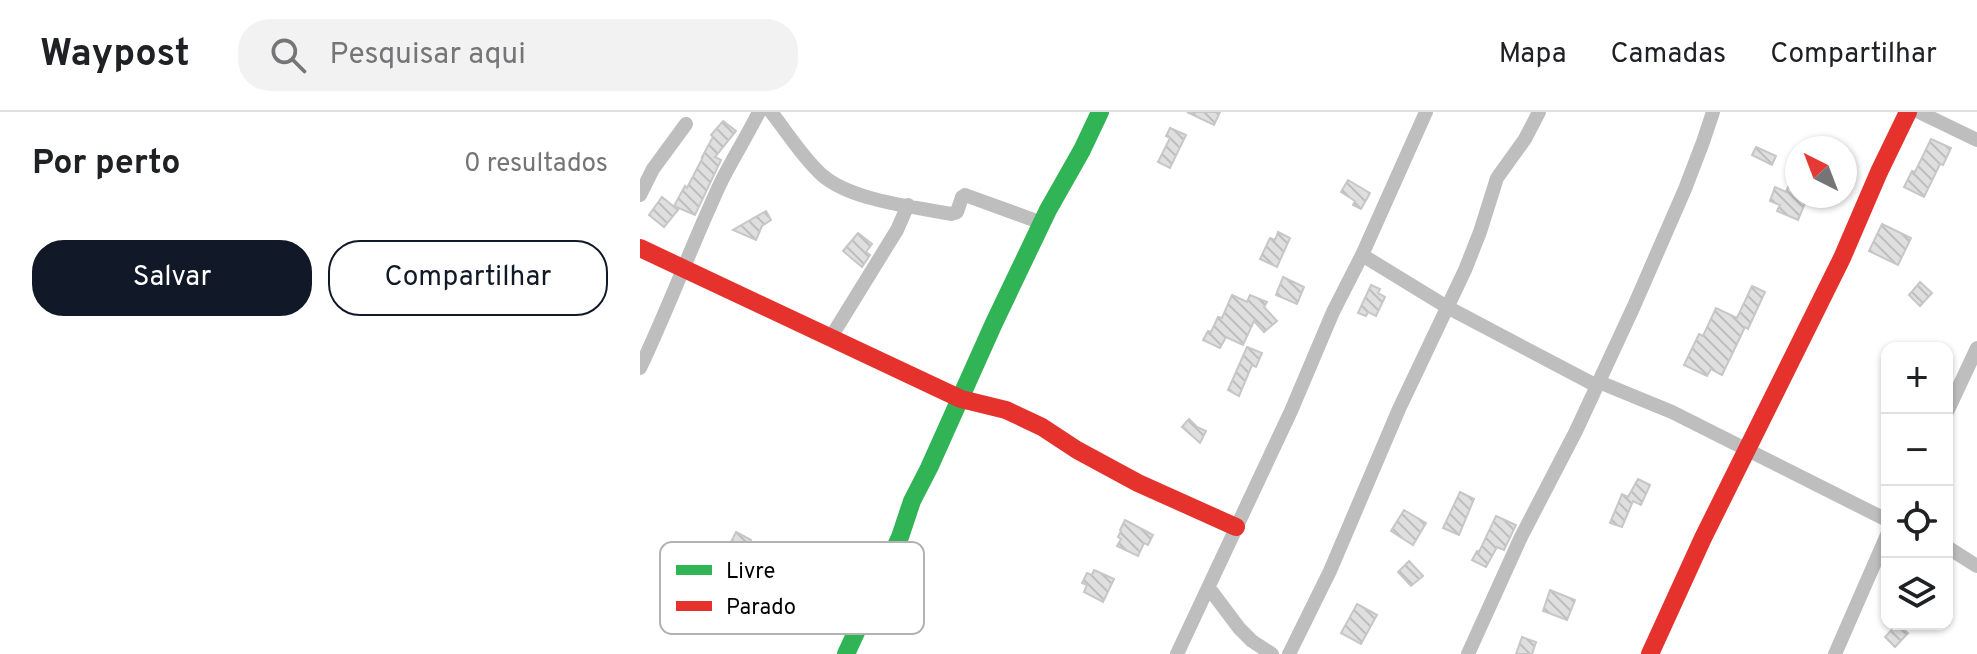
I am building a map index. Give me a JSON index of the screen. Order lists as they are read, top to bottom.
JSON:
{
  "legend": ["Livre", "Parado"],
  "north": "top left",
  "page": {
    "header": "Waypost",
    "search": "Pesquisar aqui",
    "nav": ["Mapa", "Camadas", "Compartilhar"],
    "heading": ["Por perto", "0 resultados"],
    "buttons": ["Salvar", "Compartilhar"],
    "map_buttons": ["+", "−"]
  }
}
